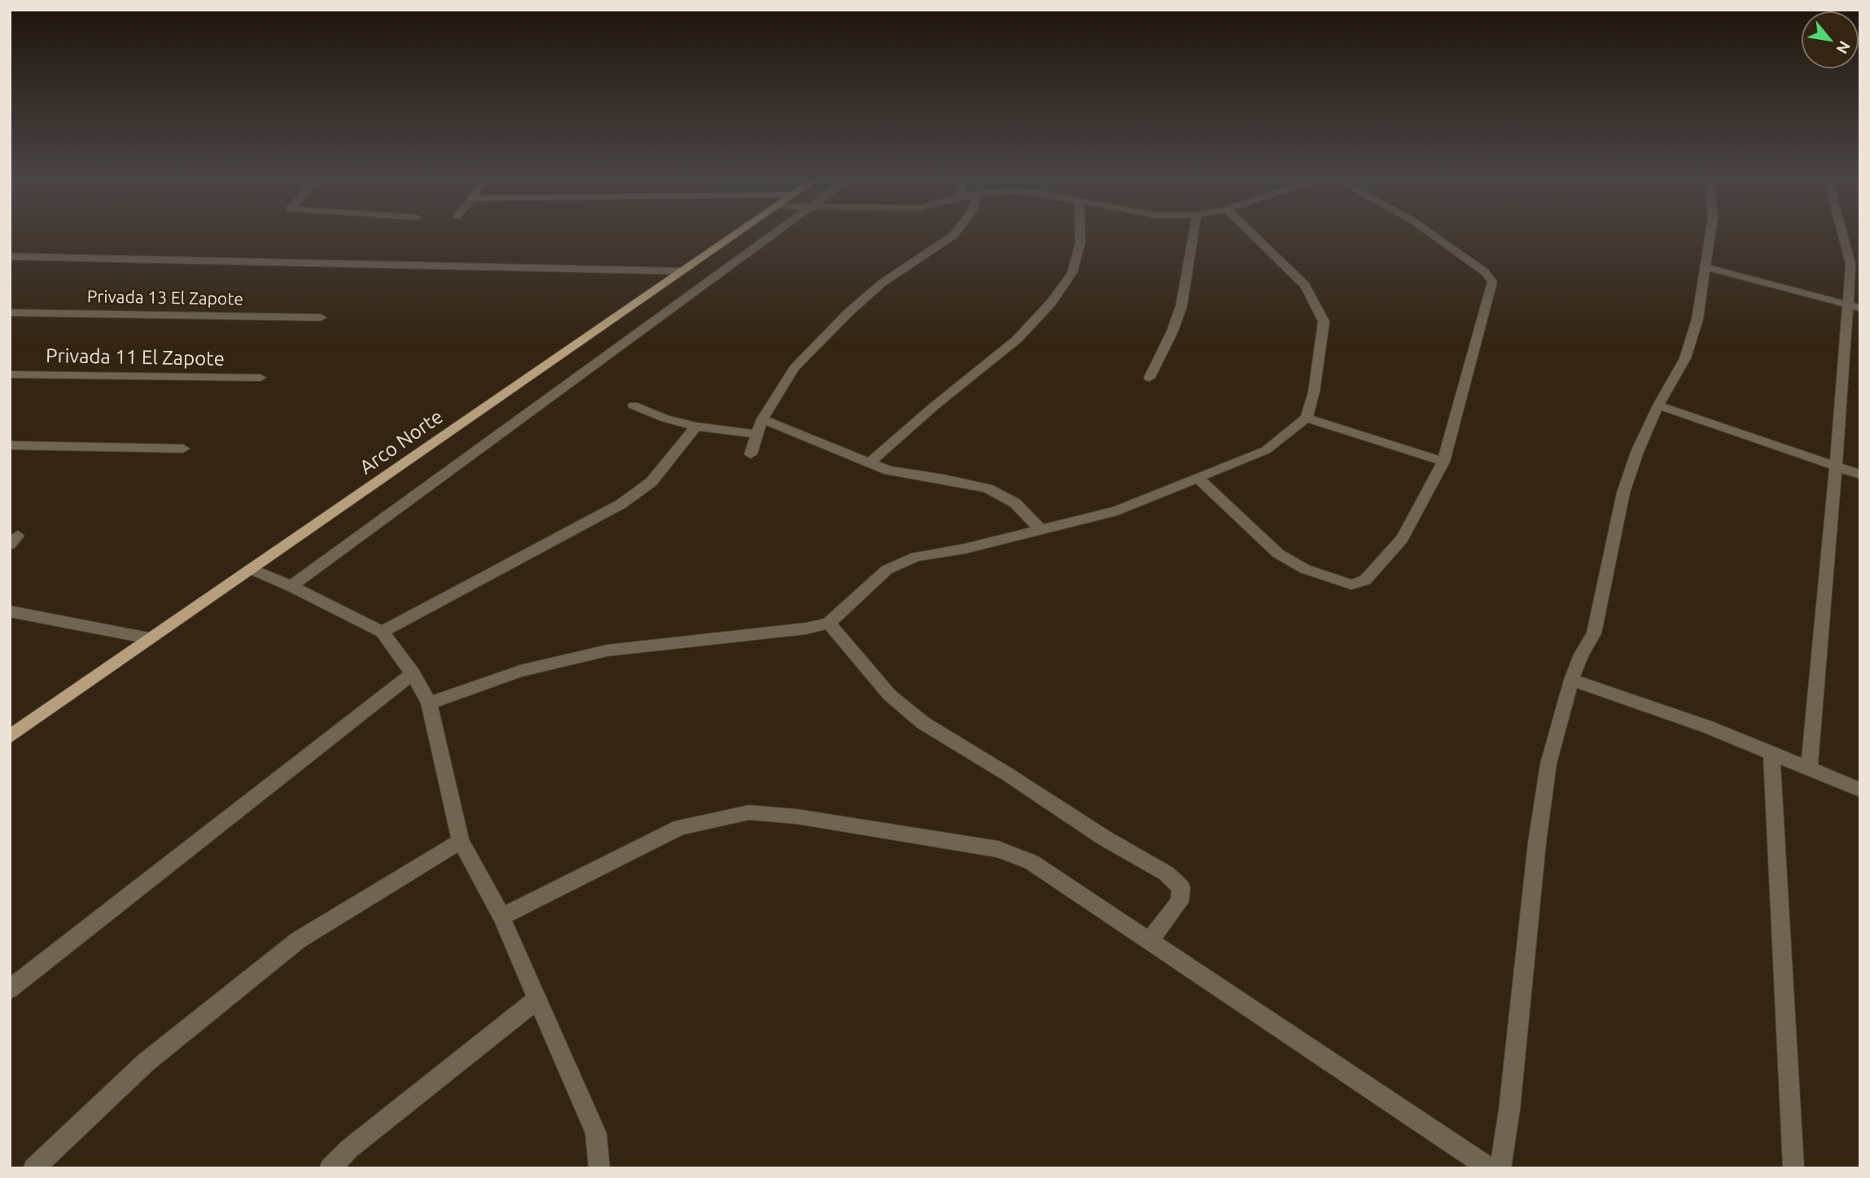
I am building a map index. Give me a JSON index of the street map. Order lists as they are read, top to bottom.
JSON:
{
  "streets": {
    "main road": ["Arco Norte"],
    "street": ["Privada 13 El Zapote", "Privada 11 El Zapote"]
  },
  "north": "bottom right"
}
